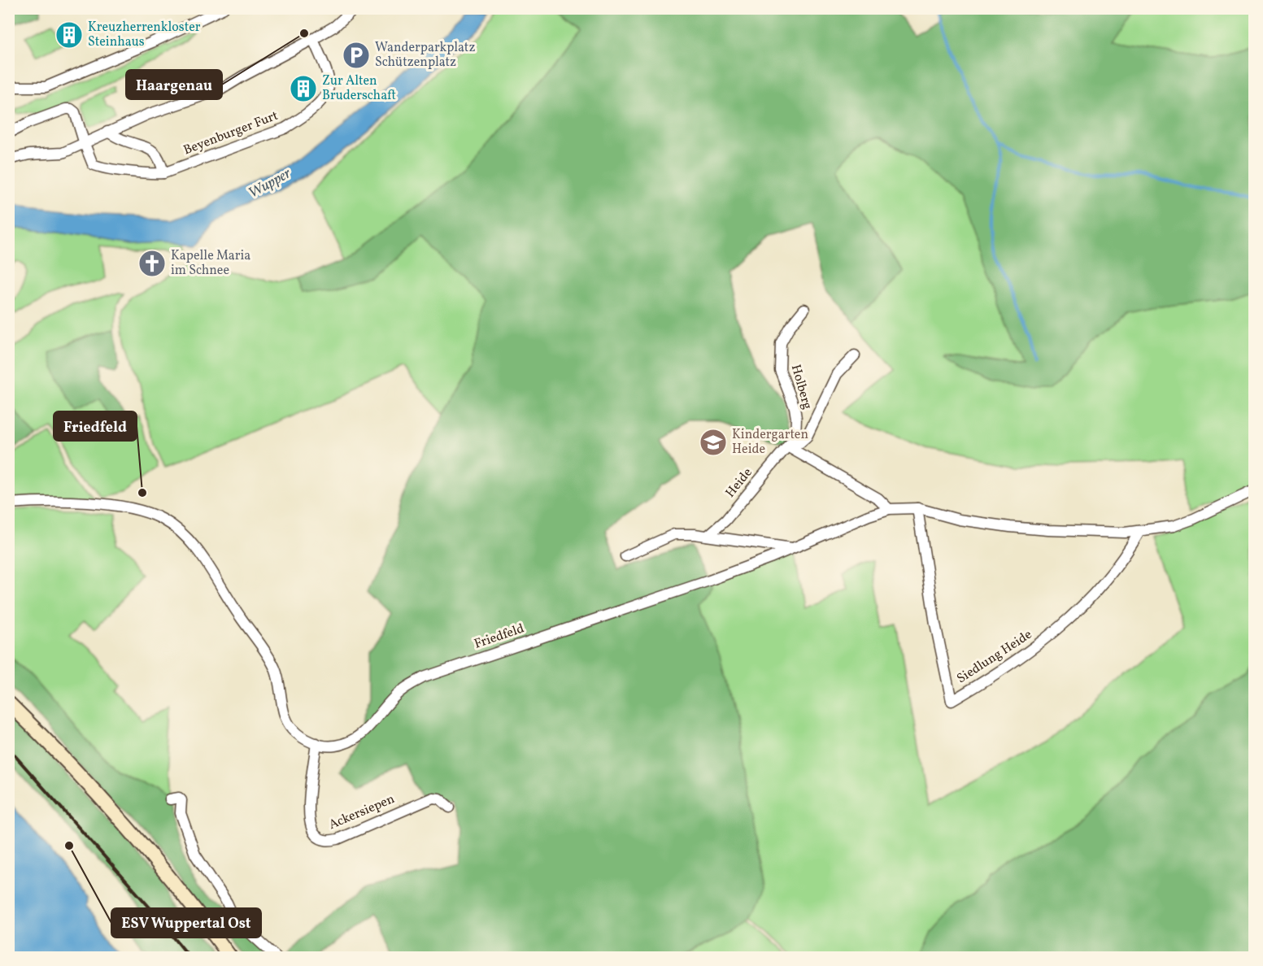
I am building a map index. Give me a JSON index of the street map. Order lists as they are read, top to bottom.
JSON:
{
  "streets": {
    "street": [
      "Beyenburger Furt",
      "Holberg",
      "Heide",
      "Friedfeld",
      "Siedlung Heide",
      "Ackersiepen"
    ]
  },
  "crossings": [
    ["Holberg", "Heide"],
    ["Friedfeld", "Ackersiepen"]
  ],
  "water": ["Wupper"],
  "places": {
    "other": ["Haargenau", "Friedfeld", "ESV Wuppertal Ost"],
    "building": ["Kreuzherrenkloster Steinhaus", "Zur Alten Bruderschaft"],
    "parking": ["Wanderparkplatz Schützenplatz"],
    "church": ["Kapelle Maria im Schnee"],
    "school or university": ["Kindergarten Heide"]
  }
}
